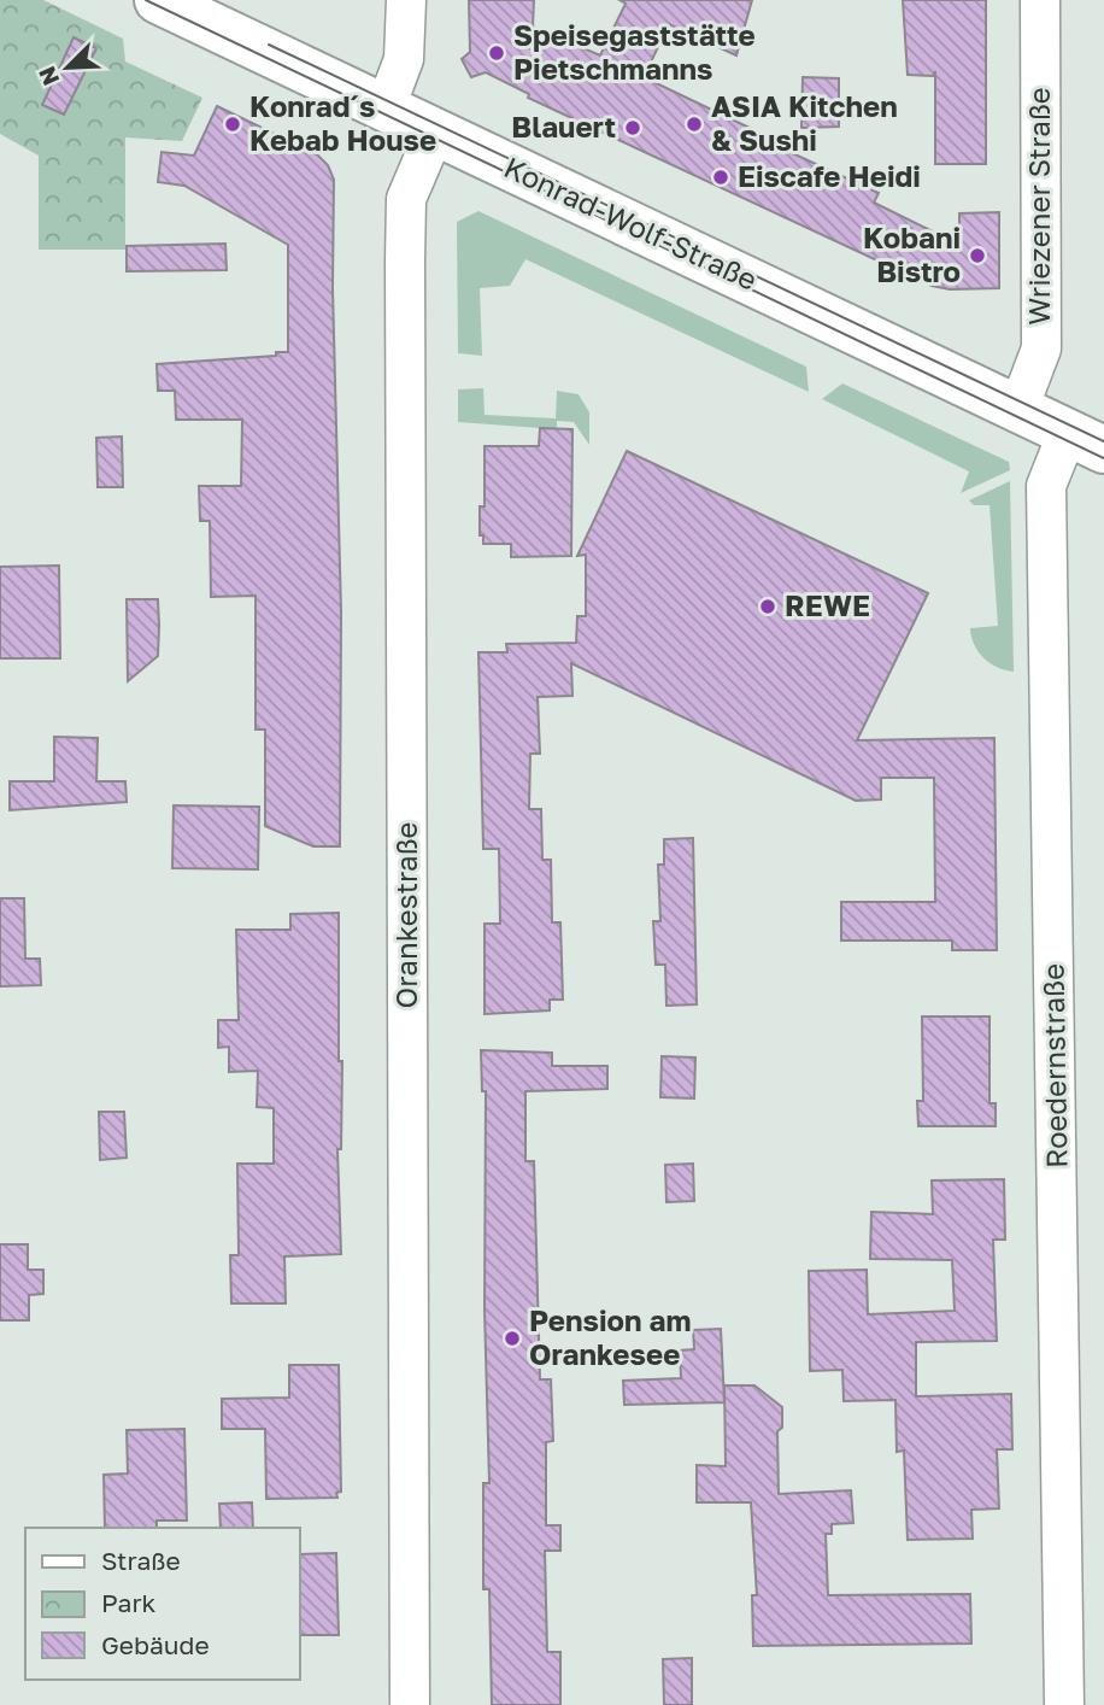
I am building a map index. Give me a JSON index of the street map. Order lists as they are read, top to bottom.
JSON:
{
  "streets": {
    "main road": ["Konrad-Wolf-Straße"],
    "street": ["Wriezener Straße", "Orankestraße", "Roedernstraße"]
  },
  "crossings": [
    ["Wriezener Straße", "Konrad-Wolf-Straße"],
    ["Konrad-Wolf-Straße", "Orankestraße"],
    ["Konrad-Wolf-Straße", "Roedernstraße"]
  ],
  "places": [
    "Speisegaststätte Pietschmanns",
    "Konrad´s Kebab House",
    "ASIA Kitchen & Sushi",
    "Blauert",
    "Eiscafe Heidi",
    "Kobani Bistro",
    "REWE",
    "Pension am Orankesee"
  ],
  "legend": ["Straße", "Park", "Gebäude"],
  "north": "bottom left"
}
